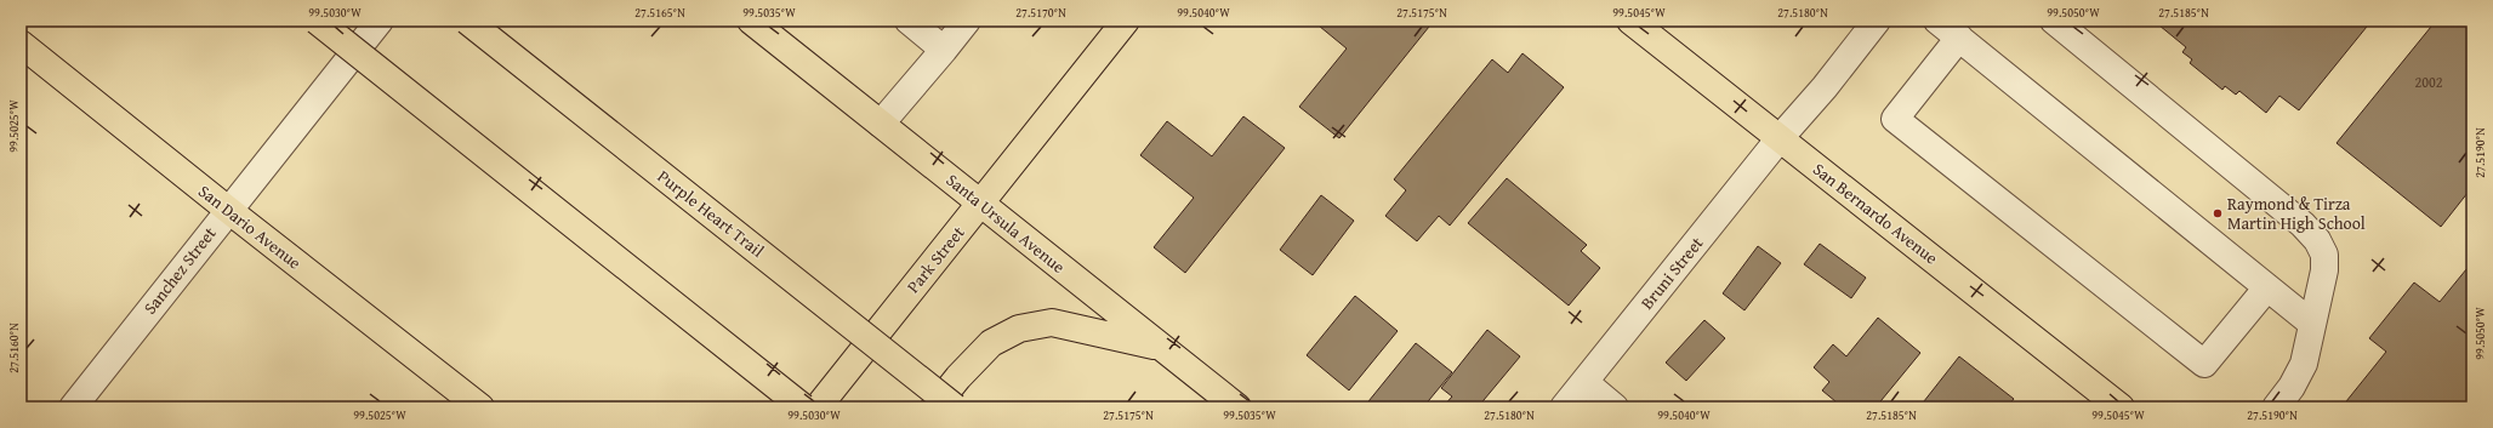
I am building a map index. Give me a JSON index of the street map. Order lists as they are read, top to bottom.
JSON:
{
  "streets": {
    "main road": [
      "Purple Heart Trail",
      "San Bernardo Avenue",
      "Santa Ursula Avenue",
      "San Dario Avenue",
      "Park Street"
    ],
    "street": ["Sanchez Street", "Bruni Street"]
  },
  "crossings": [
    ["San Bernardo Avenue", "Bruni Street"],
    ["Santa Ursula Avenue", "Park Street"],
    ["San Dario Avenue", "Sanchez Street"]
  ],
  "places": ["Raymond & Tirza Martin High School"],
  "house_numbers": ["2002"],
  "coordinates": [
    "99.5030°W",
    "27.5165°N",
    "99.5035°W",
    "27.5170°N",
    "99.5040°W",
    "27.5175°N",
    "99.5045°W",
    "27.5180°N",
    "99.5050°W",
    "27.5185°N",
    "99.5025°W",
    "27.5190°N",
    "27.5160°N"
  ]
}
